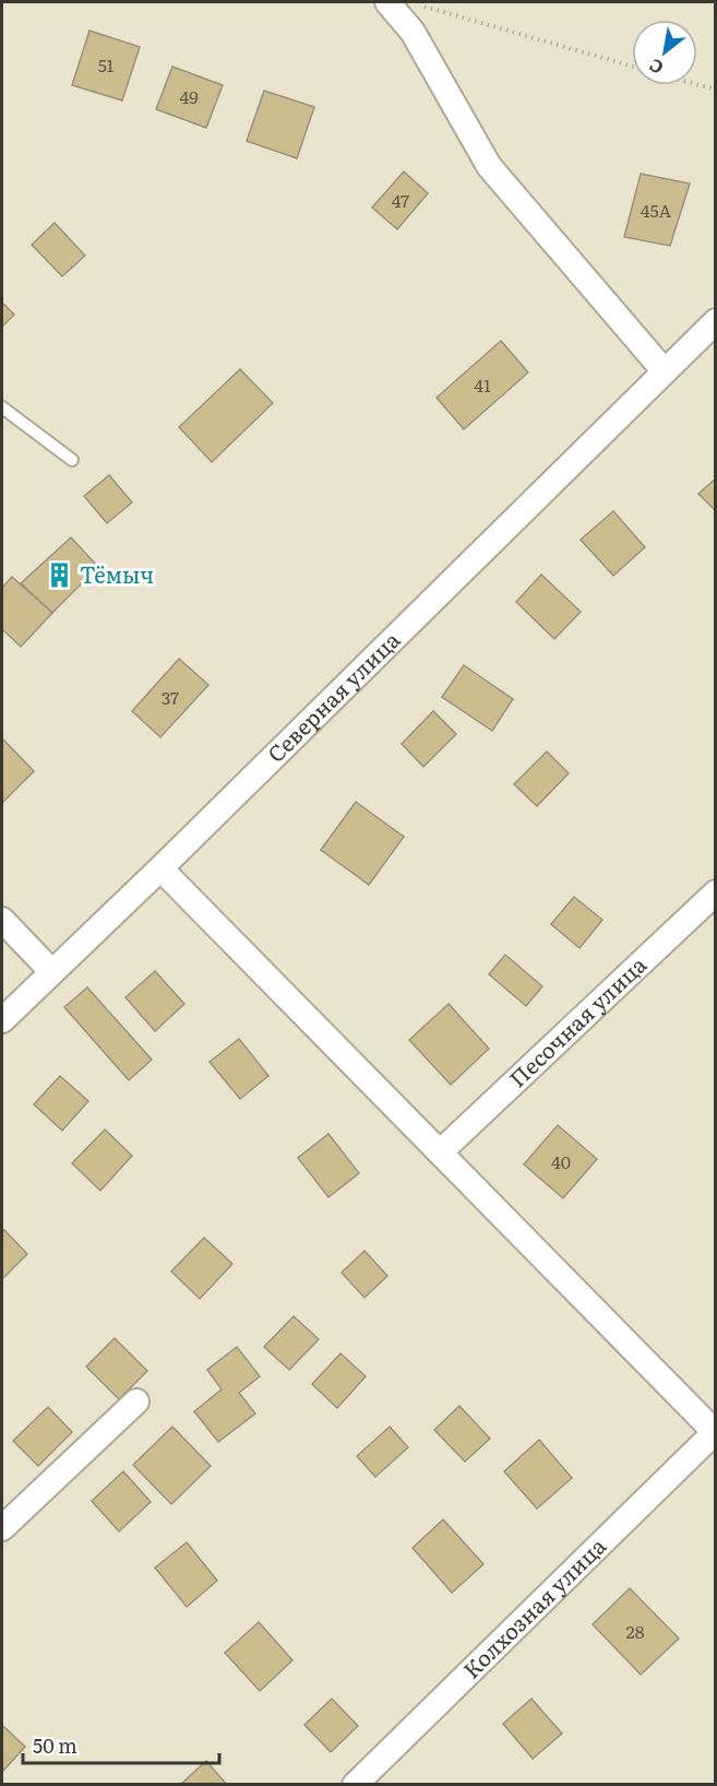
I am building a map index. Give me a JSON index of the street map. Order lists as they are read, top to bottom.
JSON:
{
  "streets": {
    "street": ["Северная улица", "Песочная улица", "Колхозная улица"]
  },
  "places": {
    "building": ["Тёмыч"]
  },
  "house_numbers": [
    "51",
    "49",
    "47",
    "45А",
    "41",
    "37",
    "40",
    "28"
  ],
  "scale_bar": "50 m",
  "north": "bottom left"
}
